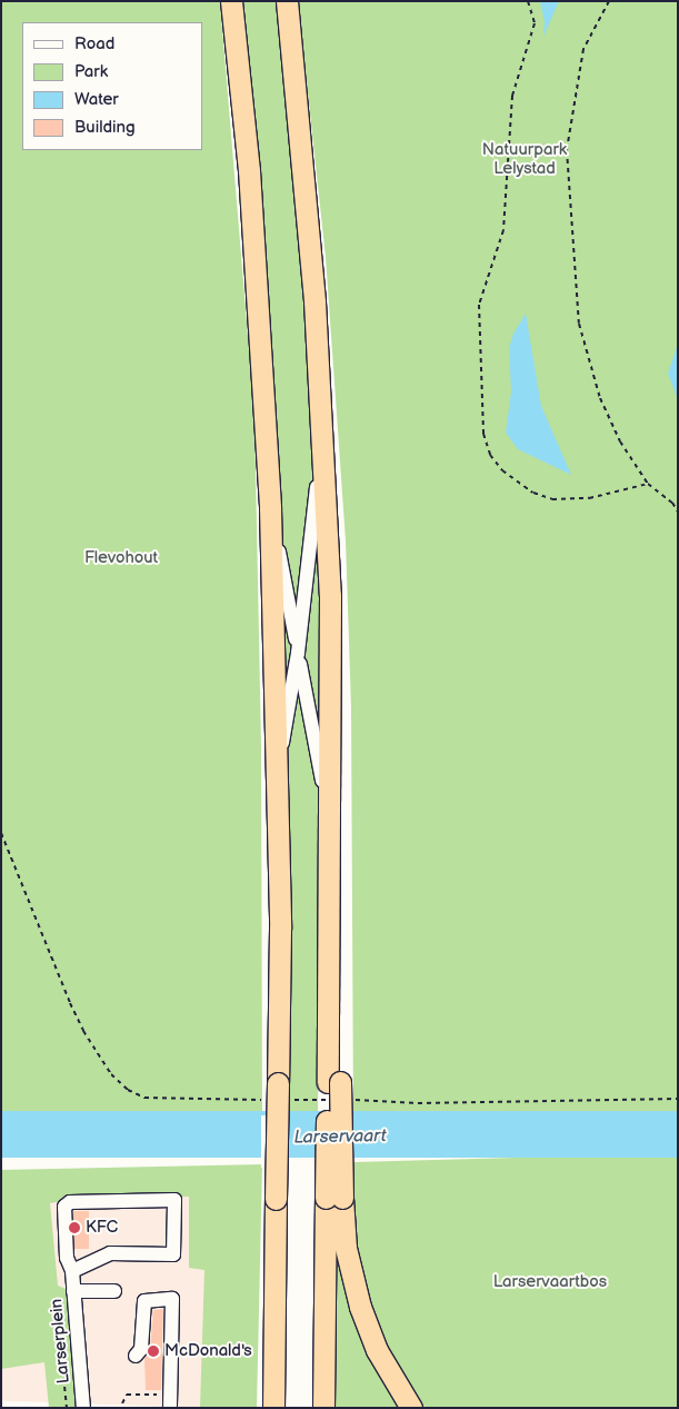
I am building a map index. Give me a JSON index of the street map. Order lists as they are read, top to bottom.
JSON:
{
  "streets": {
    "street": ["Larserplein"]
  },
  "water": ["Larservaart"],
  "parks": ["Natuurpark Lelystad", "Flevohout", "Larservaartbos"],
  "places": ["KFC", "McDonald's"],
  "legend": [
    "Road",
    "Park",
    "Water",
    "Building"
  ]
}
